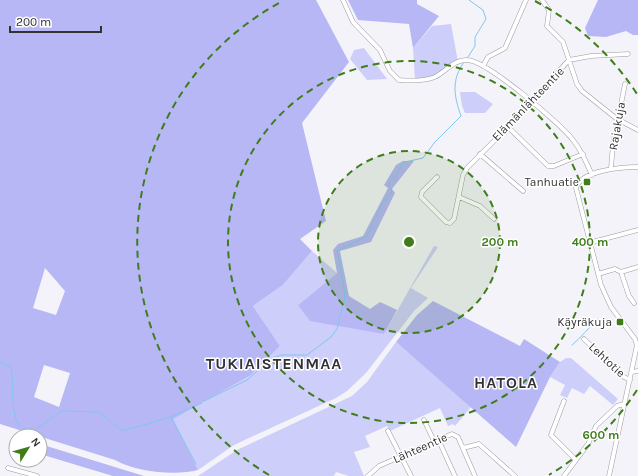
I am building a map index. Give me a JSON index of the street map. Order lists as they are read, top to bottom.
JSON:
{
  "streets": {
    "street": [
      "Elämänlähteentie",
      "Rajakuja",
      "Lehtotie",
      "Lähteentie"
    ]
  },
  "districts": ["TUKIAISTENMAA", "HATOLA"],
  "places": {
    "transit": ["Tanhuatie", "Käyräkuja"]
  },
  "scale_bar": "200 m",
  "north": "top right",
  "rings": ["200 m", "400 m", "600 m"]
}
